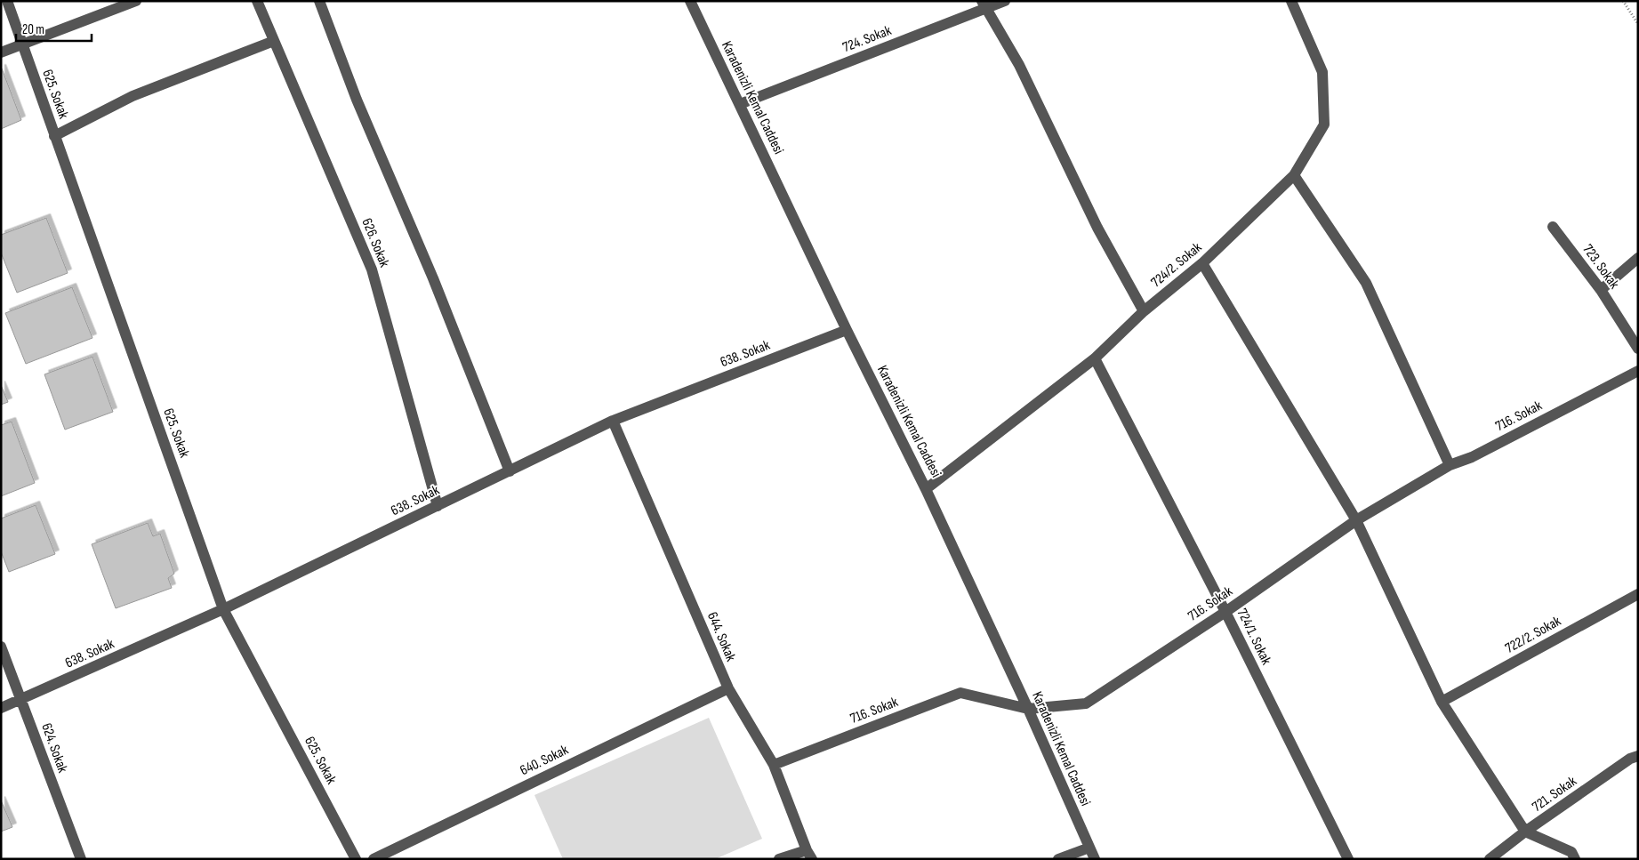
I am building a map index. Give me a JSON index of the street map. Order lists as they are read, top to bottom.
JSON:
{
  "streets": {
    "street": [
      "724. Sokak",
      "625. Sokak",
      "Karadenizli Kemal Caddesi",
      "626. Sokak",
      "724/2. Sokak",
      "723. Sokak",
      "638. Sokak",
      "716. Sokak",
      "722/2. Sokak",
      "644. Sokak",
      "724/1. Sokak",
      "624. Sokak",
      "640. Sokak",
      "721. Sokak"
    ]
  },
  "crossings": [
    ["724. Sokak", "Karadenizli Kemal Caddesi"],
    ["625. Sokak", "638. Sokak"],
    ["Karadenizli Kemal Caddesi", "724/2. Sokak"],
    ["Karadenizli Kemal Caddesi", "638. Sokak"],
    ["Karadenizli Kemal Caddesi", "716. Sokak"],
    ["626. Sokak", "638. Sokak"],
    ["724/2. Sokak", "724/1. Sokak"],
    ["638. Sokak", "644. Sokak"],
    ["638. Sokak", "624. Sokak"],
    ["716. Sokak", "644. Sokak"],
    ["716. Sokak", "724/1. Sokak"],
    ["644. Sokak", "640. Sokak"]
  ],
  "scale_bar": "20 m"
}
